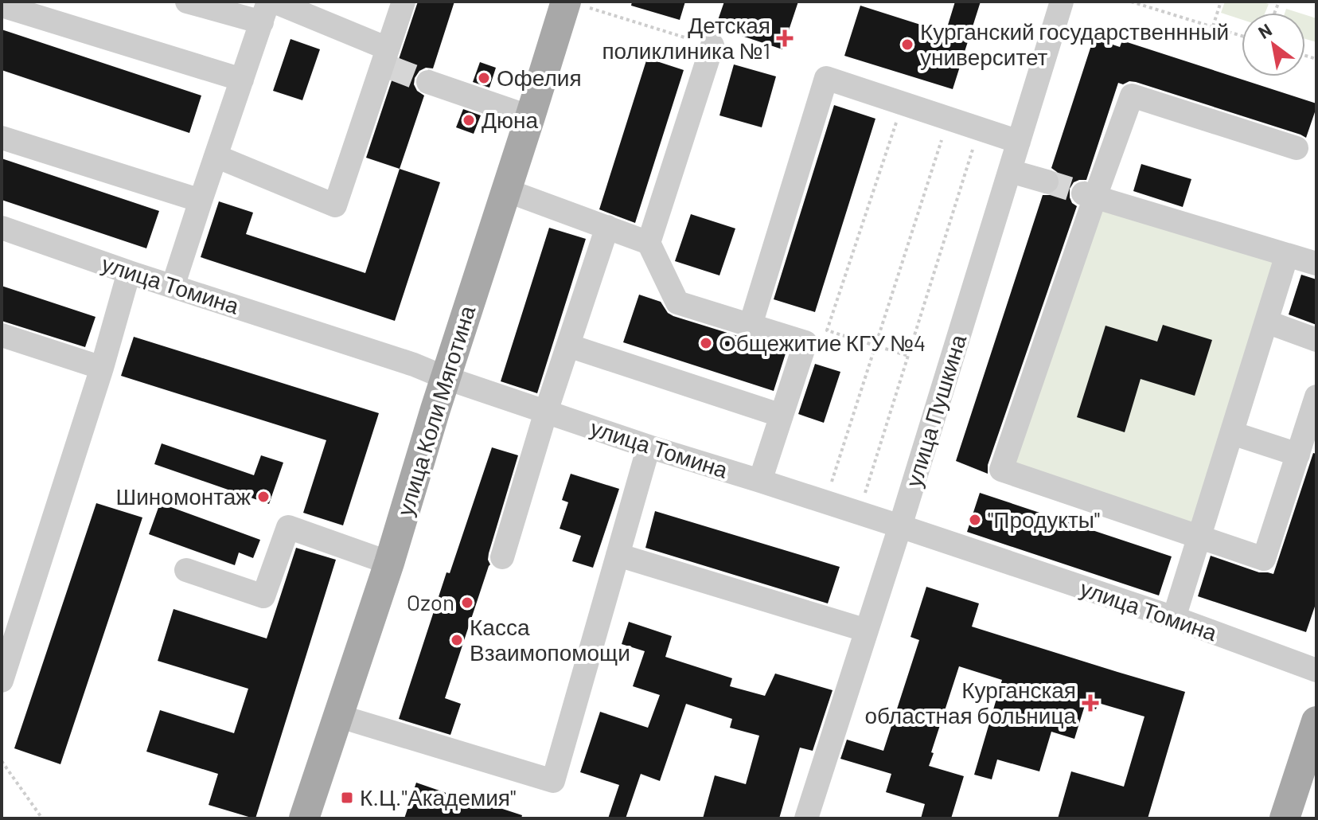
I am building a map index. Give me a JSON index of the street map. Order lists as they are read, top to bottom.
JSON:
{
  "streets": {
    "main road": ["улица Коли Мяготина"],
    "street": ["улица Томина", "улица Пушкина"]
  },
  "crossings": [
    ["улица Томина", "улица Коли Мяготина"],
    ["улица Томина", "улица Пушкина"]
  ],
  "places": {
    "health": ["Детская поликлиника №1", "Курганская областная больница"],
    "other": [
      "Курганский государственнный университет",
      "Офелия",
      "Дюна",
      "Общежитие КГУ №4",
      "Шиномонтаж",
      "\"Продукты\"",
      "Ozon",
      "Касса Взаимопомощи"
    ],
    "transit": ["К.Ц.\"Академия\""]
  },
  "north": "top left"
}
